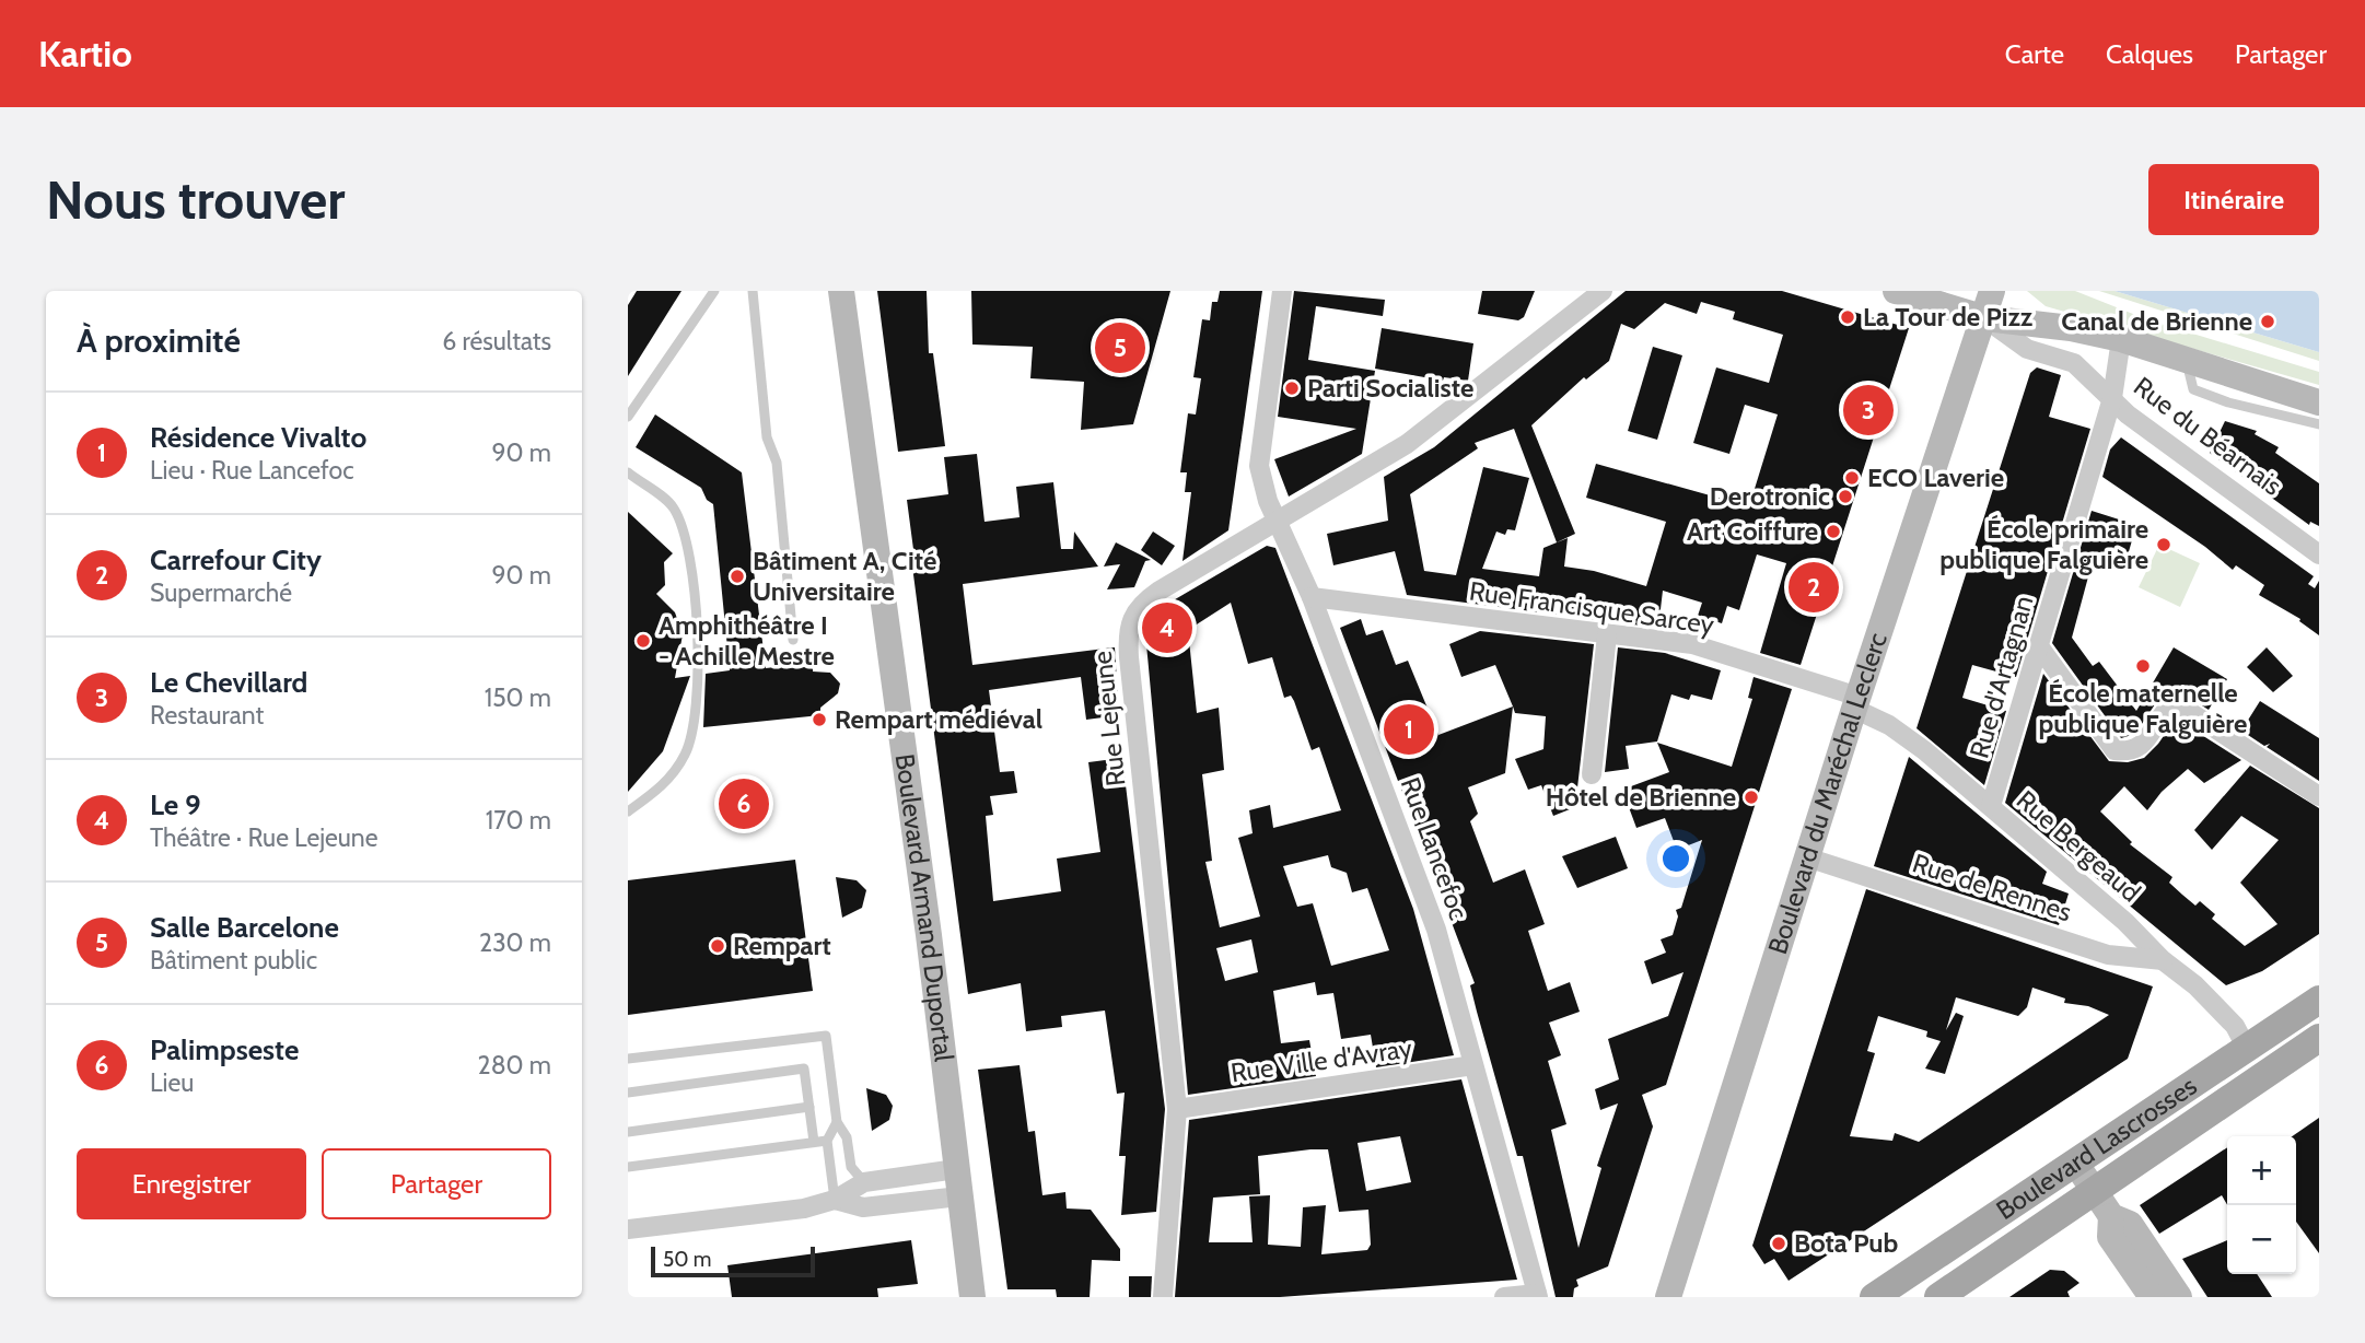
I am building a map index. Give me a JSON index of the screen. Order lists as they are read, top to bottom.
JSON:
{
  "streets": {
    "main road": ["Boulevard Lascrosses"],
    "street": [
      "Rue du Béarnais",
      "Rue Francisque Sarcey",
      "Rue d'Artagnan",
      "Rue Lejeune",
      "Boulevard du Maréchal Leclerc",
      "Rue Bergeaud",
      "Rue Lancefoc",
      "Rue de Rennes",
      "Boulevard Armand Duportal",
      "Rue Ville d'Avray"
    ]
  },
  "crossings": [
    ["Rue du Béarnais", "Rue d'Artagnan"],
    ["Rue du Béarnais", "Boulevard du Maréchal Leclerc"],
    ["Rue Francisque Sarcey", "Boulevard du Maréchal Leclerc"],
    ["Rue Francisque Sarcey", "Rue Bergeaud"],
    ["Rue Francisque Sarcey", "Rue Lancefoc"],
    ["Rue d'Artagnan", "Rue Bergeaud"],
    ["Rue Lejeune", "Rue Lancefoc"],
    ["Rue Lejeune", "Rue Ville d'Avray"],
    ["Boulevard du Maréchal Leclerc", "Rue Bergeaud"],
    ["Boulevard du Maréchal Leclerc", "Rue de Rennes"],
    ["Rue Bergeaud", "Rue de Rennes"],
    ["Rue Bergeaud", "Boulevard Lascrosses"],
    ["Rue Lancefoc", "Rue Ville d'Avray"]
  ],
  "places": [
    "La Tour de Pizz",
    "Canal de Brienne",
    "Parti Socialiste",
    "ECO Laverie",
    "Derotronic",
    "Art Coiffure",
    "École primaire publique Falguière",
    "Bâtiment A, Cité Universitaire",
    "Amphithéâtre I - Achille Mestre",
    "École maternelle publique Falguière",
    "Rempart médiéval",
    "Hôtel de Brienne",
    "Rempart",
    "Bota Pub"
  ],
  "scale_bar": "50 m",
  "page": {
    "header": "Kartio",
    "nav": ["Carte", "Calques", "Partager"],
    "buttons": [
      "Itinéraire",
      ["Enregistrer", "Partager"]
    ],
    "title": "Nous trouver",
    "heading": ["À proximité", "6 résultats"],
    "pins": [
      "5",
      "3",
      "2",
      "4",
      "1",
      "6"
    ],
    "list": [
      {
        "mark": "1",
        "name": "Résidence Vivalto",
        "note": "Lieu · Rue Lancefoc",
        "value": "90 m"
      },
      {
        "mark": "2",
        "name": "Carrefour City",
        "note": "Supermarché",
        "value": "90 m"
      },
      {
        "mark": "3",
        "name": "Le Chevillard",
        "note": "Restaurant",
        "value": "150 m"
      },
      {
        "mark": "4",
        "name": "Le 9",
        "note": "Théâtre · Rue Lejeune",
        "value": "170 m"
      },
      {
        "mark": "5",
        "name": "Salle Barcelone",
        "note": "Bâtiment public",
        "value": "230 m"
      },
      {
        "mark": "6",
        "name": "Palimpseste",
        "note": "Lieu",
        "value": "280 m"
      }
    ],
    "map_buttons": ["+", "−"],
    "scale": "50 m"
  }
}
